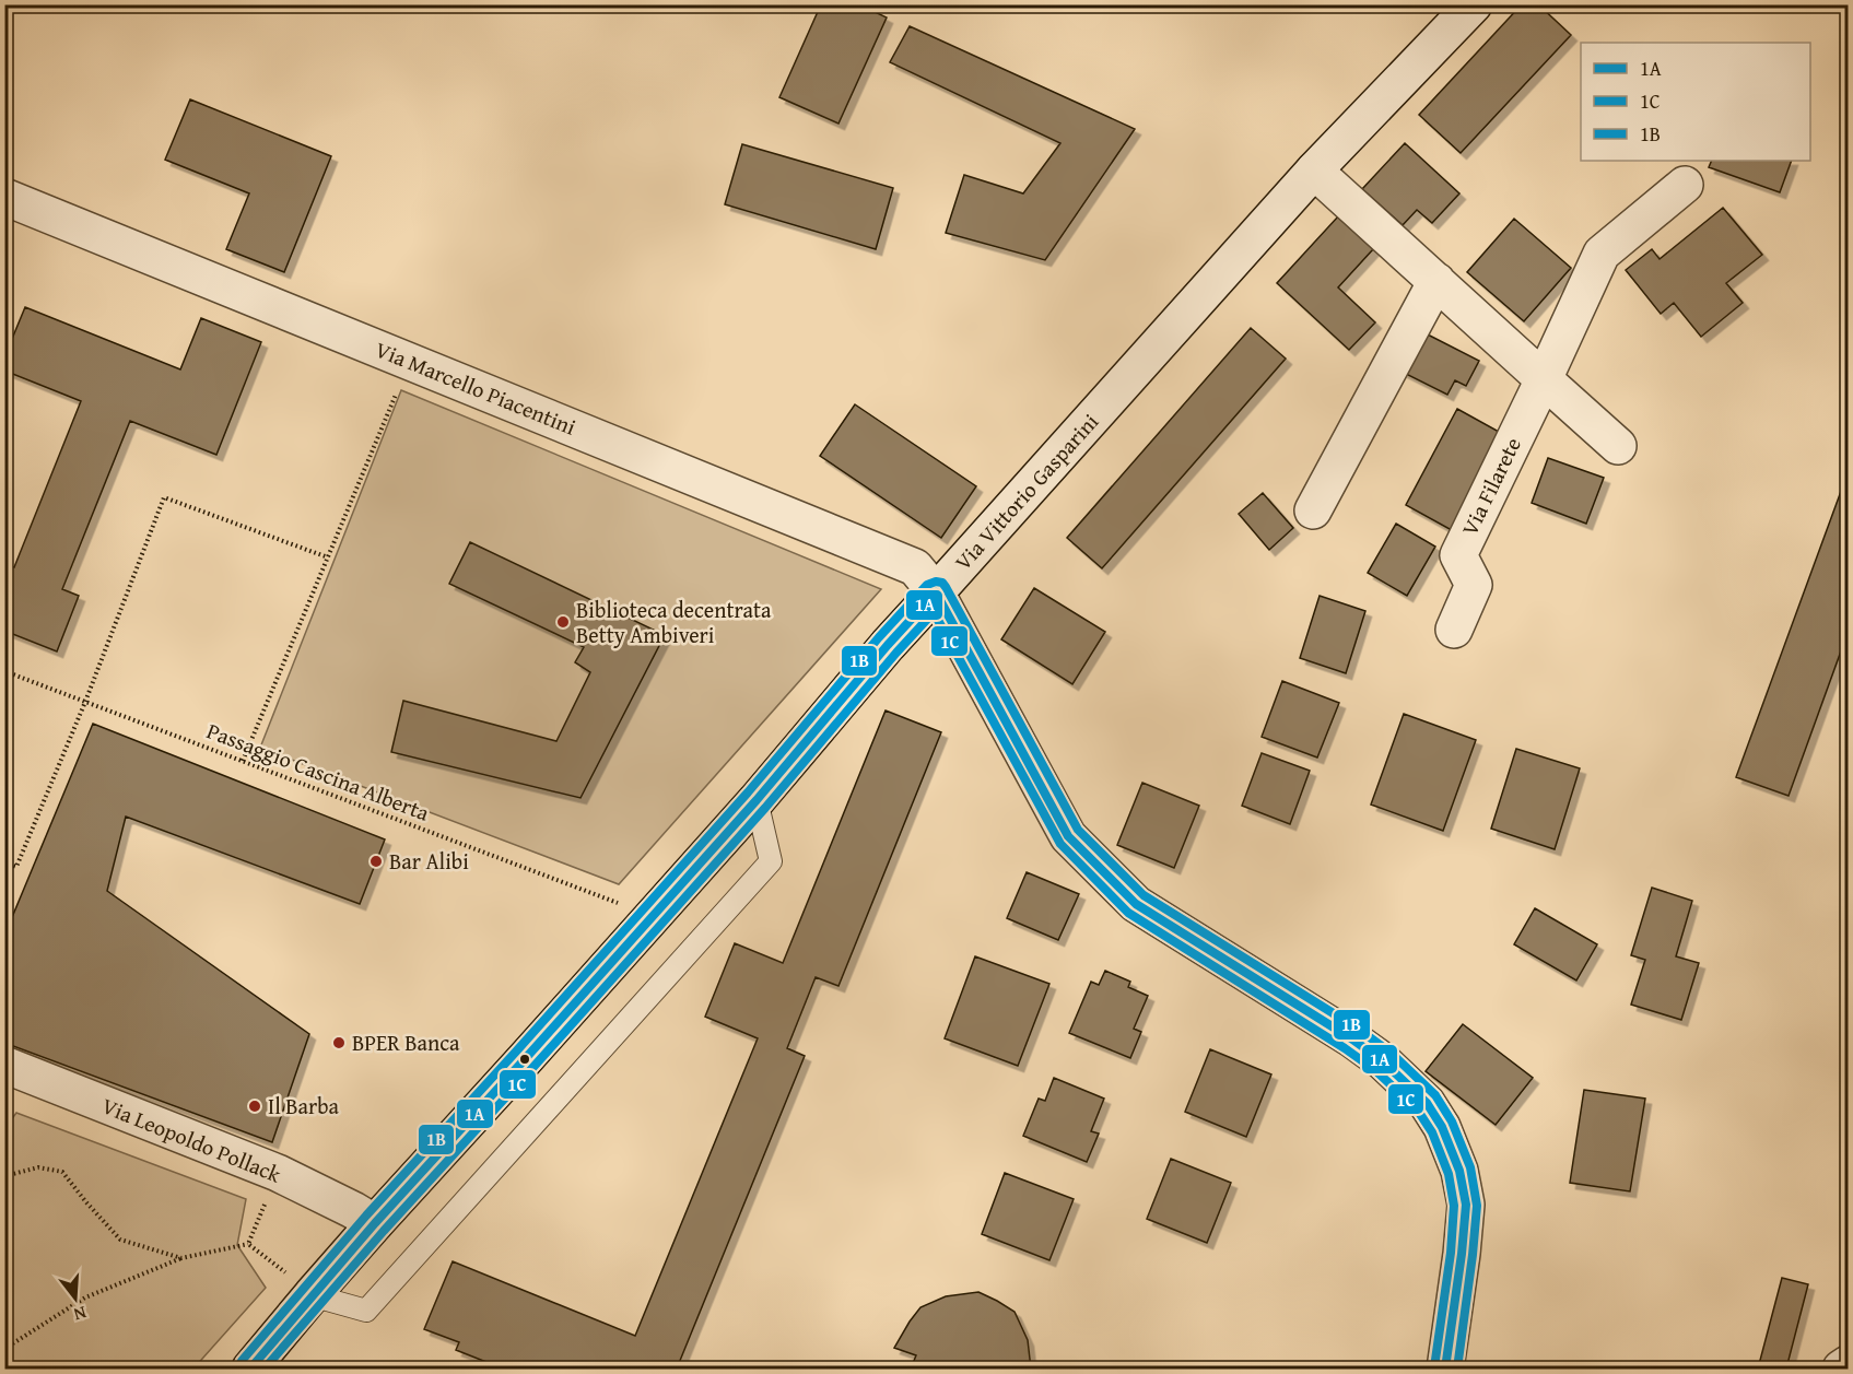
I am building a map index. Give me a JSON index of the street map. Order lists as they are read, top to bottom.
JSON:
{
  "streets": {
    "street": [
      "Via Marcello Piacentini",
      "Via Filarete",
      "Via Vittorio Gasparini",
      "Via Leopoldo Pollack"
    ],
    "path": ["Passaggio Cascina Alberta"]
  },
  "crossings": [
    ["Via Marcello Piacentini", "Via Vittorio Gasparini"],
    ["Via Vittorio Gasparini", "Via Leopoldo Pollack"]
  ],
  "places": [
    "Biblioteca decentrata Betty Ambiveri",
    "Bar Alibi",
    "BPER Banca",
    "Il Barba"
  ],
  "lines": ["transit line 1B", "transit line 1A", "transit line 1C"],
  "legend": ["1A", "1C", "1B"],
  "north": "bottom"
}
